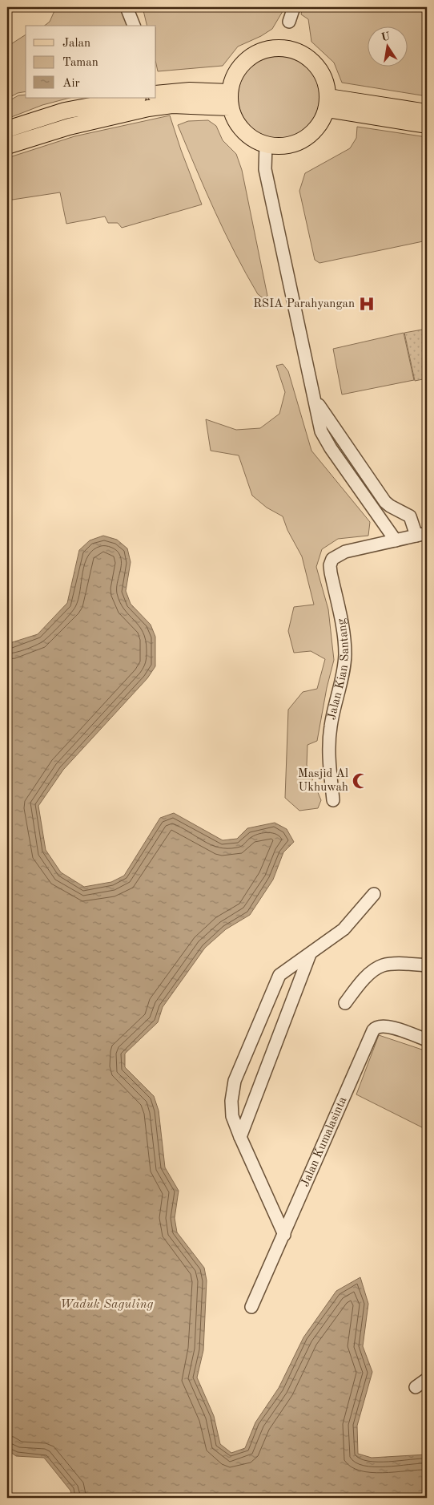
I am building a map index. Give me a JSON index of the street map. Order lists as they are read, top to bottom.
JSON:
{
  "streets": {
    "street": ["Jalan Kian Santang", "Jalan Kumalasinta"]
  },
  "water": ["Waduk Saguling"],
  "places": {
    "hospital": ["RSIA Parahyangan"],
    "mosque": ["Masjid Al Ukhuwah"]
  },
  "legend": ["Jalan", "Taman", "Air"],
  "north": "top"
}
